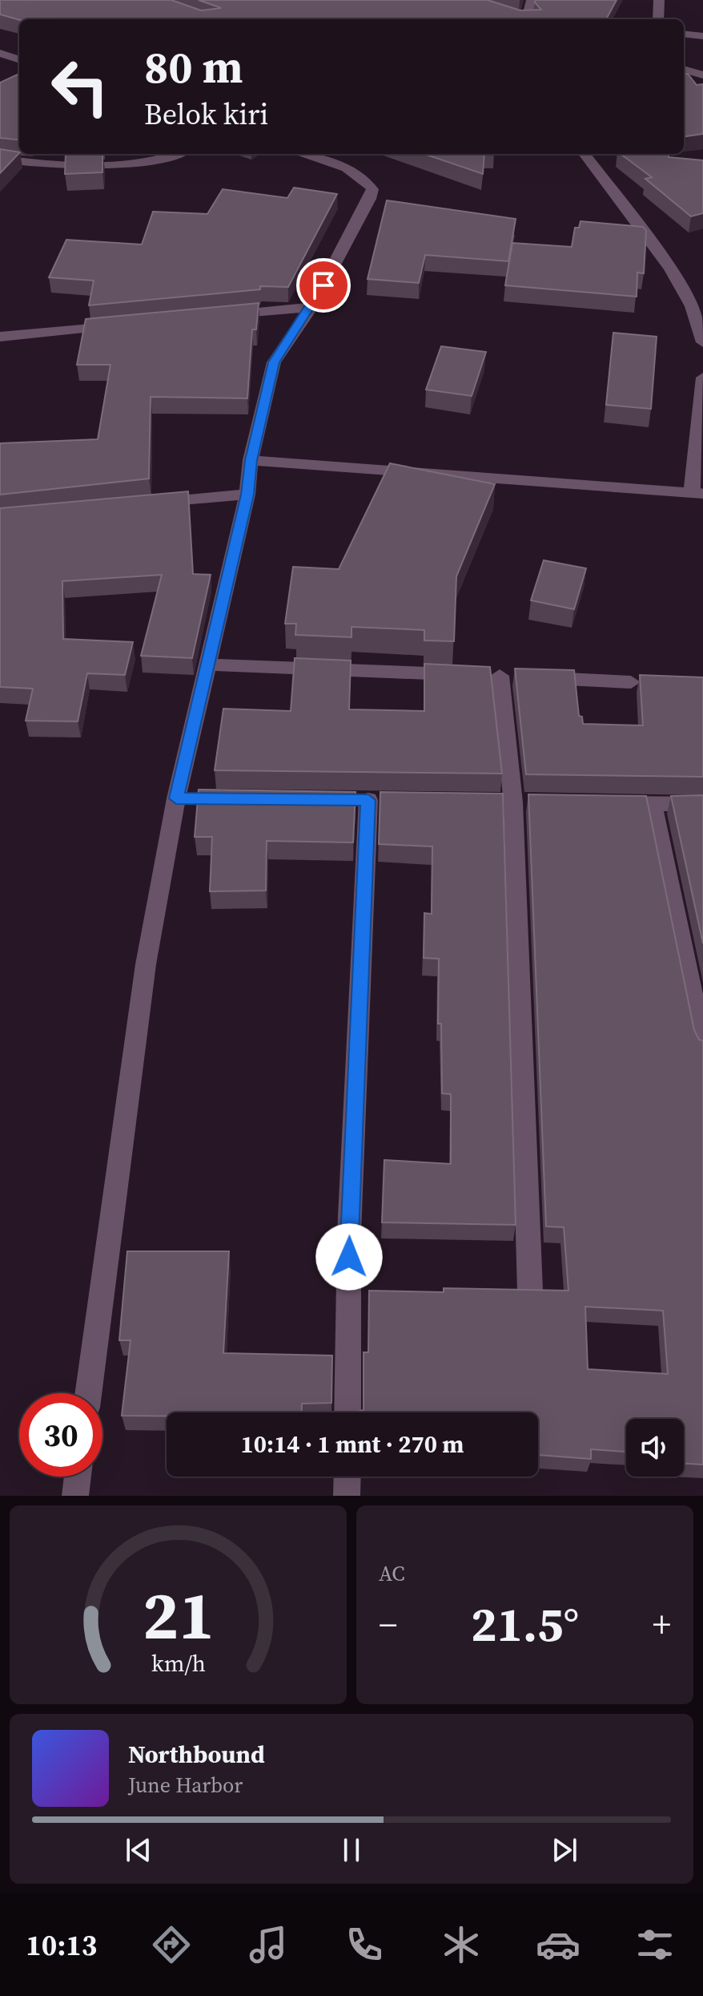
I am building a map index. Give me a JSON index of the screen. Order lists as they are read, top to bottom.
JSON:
{
  "page": {
    "turn": ["80 m", "Belok kiri"],
    "limit": "30",
    "trip": "10:14 · 1 mnt · 270 m",
    "tile": "AC",
    "heat": ["−", "21.5°", "+"],
    "song": ["Northbound", "June Harbor"],
    "tabs": "10:13",
    "gauge": ["21", "km/h"]
  }
}
